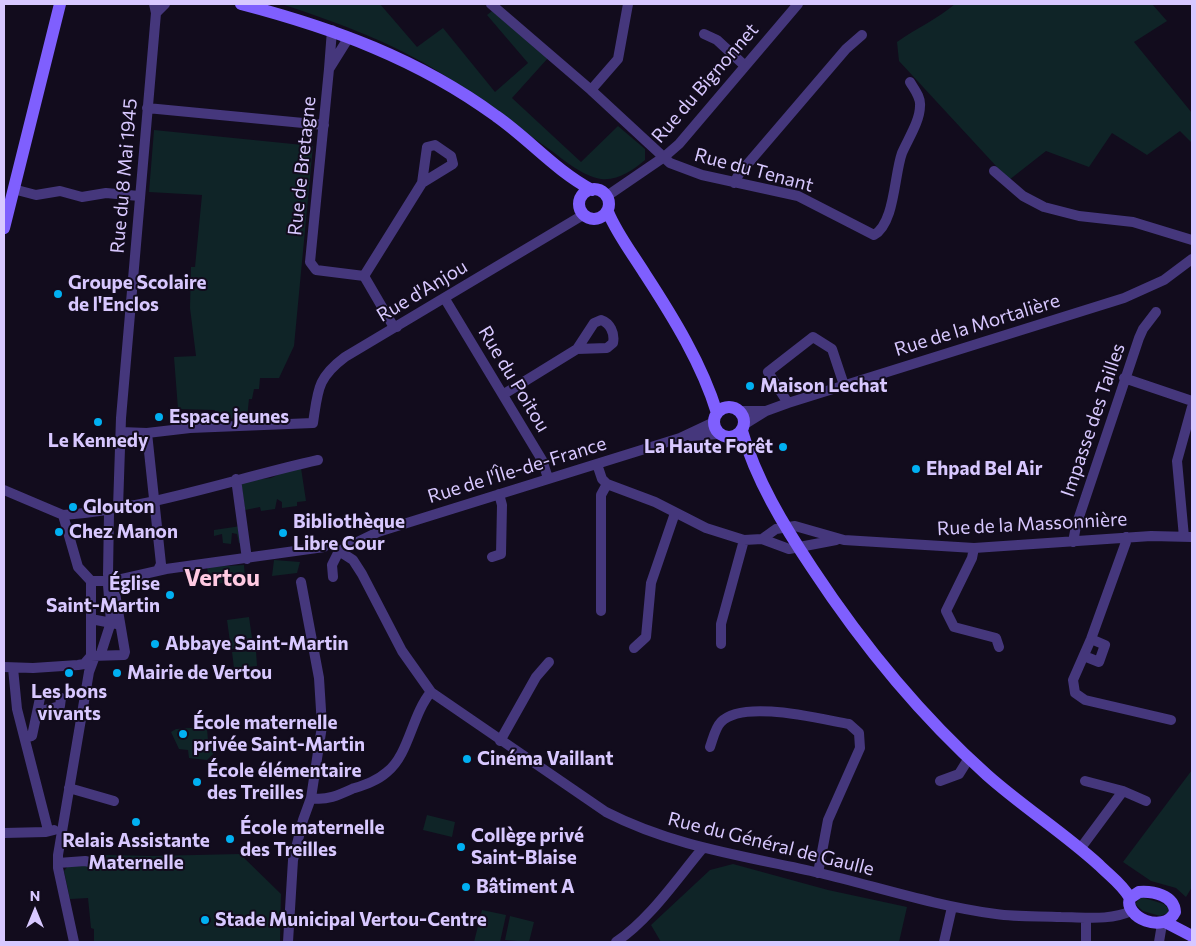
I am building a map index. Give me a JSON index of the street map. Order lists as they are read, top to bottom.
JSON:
{
  "streets": {
    "street": [
      "Rue du Bignonnet",
      "Rue de Bretagne",
      "Rue du Tenant",
      "Rue du 8 Mai 1945",
      "Rue d'Anjou",
      "Rue de la Mortalière",
      "Rue du Poitou",
      "Impasse des Tailles",
      "Rue de l'Île-de-France",
      "Rue de la Massonnière",
      "Rue du Général de Gaulle"
    ]
  },
  "crossings": [
    ["Rue du Bignonnet", "Rue du Tenant"],
    ["Rue du Bignonnet", "Rue d'Anjou"],
    ["Rue d'Anjou", "Rue du Poitou"],
    ["Rue du Poitou", "Rue de l'Île-de-France"],
    ["Impasse des Tailles", "Rue de la Massonnière"],
    ["Rue de l'Île-de-France", "Rue du Général de Gaulle"]
  ],
  "districts": ["Vertou"],
  "places": [
    "Groupe Scolaire de l'Enclos",
    "Maison Lechat",
    "Espace jeunes",
    "Le Kennedy",
    "La Haute Forêt",
    "Ehpad Bel Air",
    "Glouton",
    "Chez Manon",
    "Bibliothèque Libre Cour",
    "Église Saint-Martin",
    "Abbaye Saint-Martin",
    "Les bons vivants",
    "Mairie de Vertou",
    "École maternelle privée Saint-Martin",
    "Cinéma Vaillant",
    "École élémentaire des Treilles",
    "Relais Assistante Maternelle",
    "École maternelle des Treilles",
    "Collège privé Saint-Blaise",
    "Bâtiment A",
    "Stade Municipal Vertou-Centre"
  ],
  "north": "top"
}
